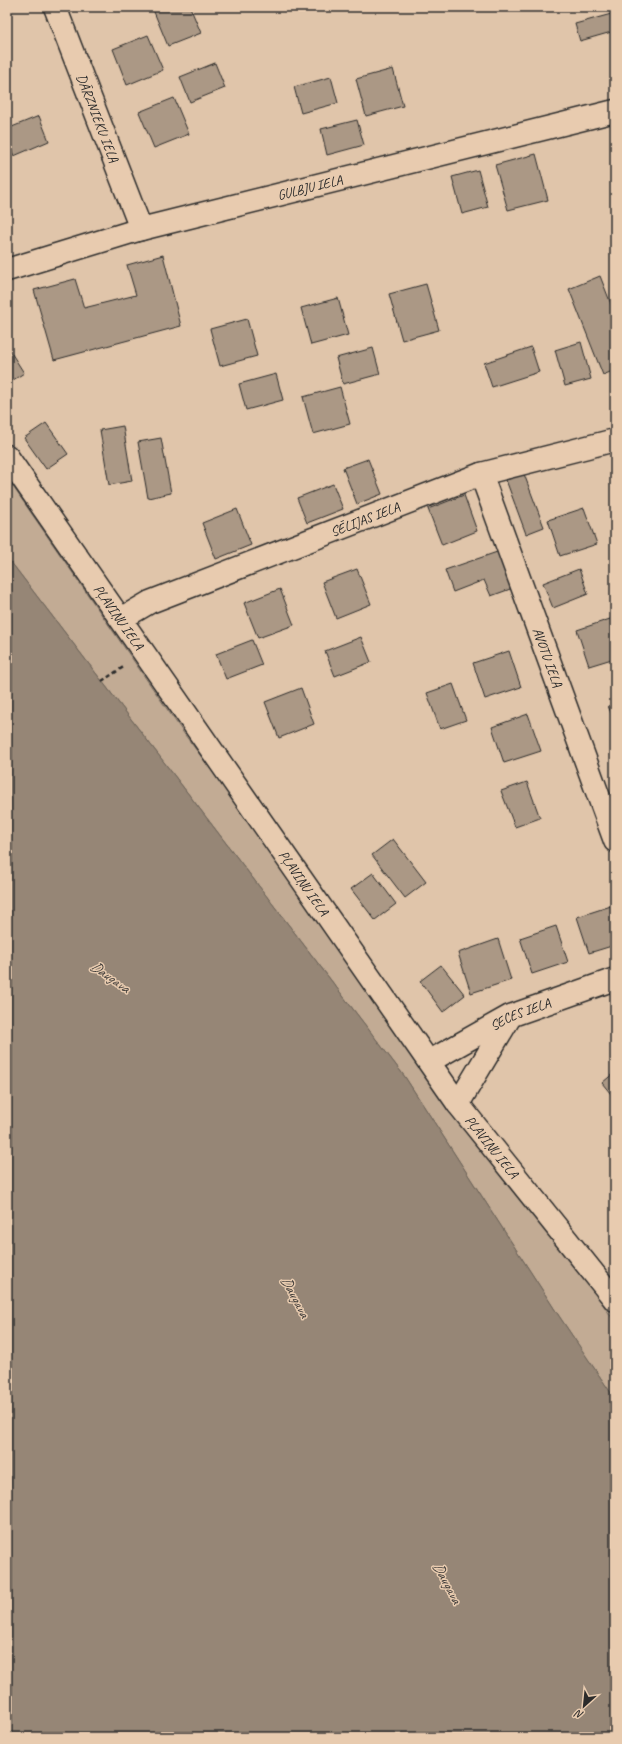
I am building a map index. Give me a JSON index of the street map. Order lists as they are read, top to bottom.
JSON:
{
  "streets": {
    "street": [
      "DĀRZNIEKU IELA",
      "GULBJU IELA",
      "SĒLIJAS IELA",
      "PĻAVIŅU IELA",
      "AVOTU IELA",
      "SECES IELA"
    ]
  },
  "crossings": [
    ["DĀRZNIEKU IELA", "GULBJU IELA"],
    ["SĒLIJAS IELA", "PĻAVIŅU IELA"],
    ["SĒLIJAS IELA", "AVOTU IELA"],
    ["PĻAVIŅU IELA", "SECES IELA"]
  ],
  "water": ["Daugava"],
  "north": "bottom left"
}
